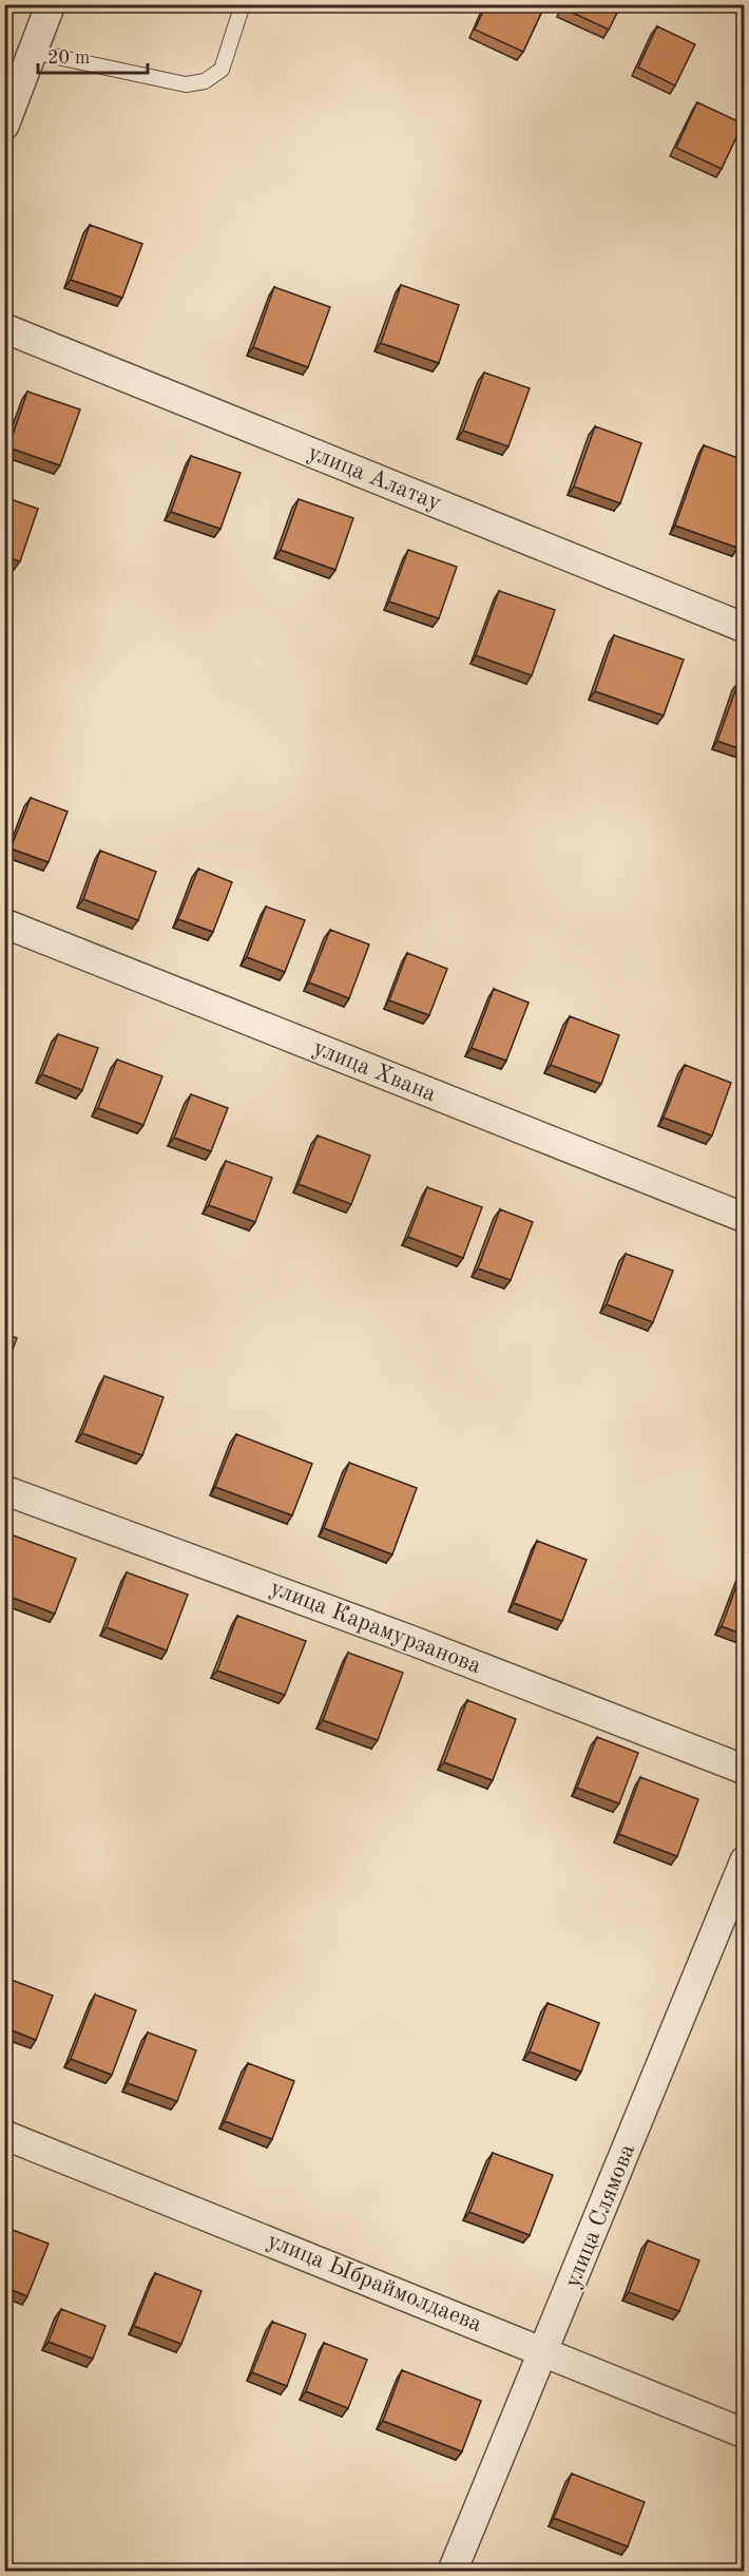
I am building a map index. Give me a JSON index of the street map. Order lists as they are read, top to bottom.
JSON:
{
  "streets": {
    "street": [
      "улица Алатау",
      "улица Хвана",
      "улица Карамурзанова",
      "улица Слямова",
      "улица Ыбраймолдаева"
    ]
  },
  "crossings": [
    ["улица Слямова", "улица Ыбраймолдаева"]
  ],
  "scale_bar": "20 m"
}
